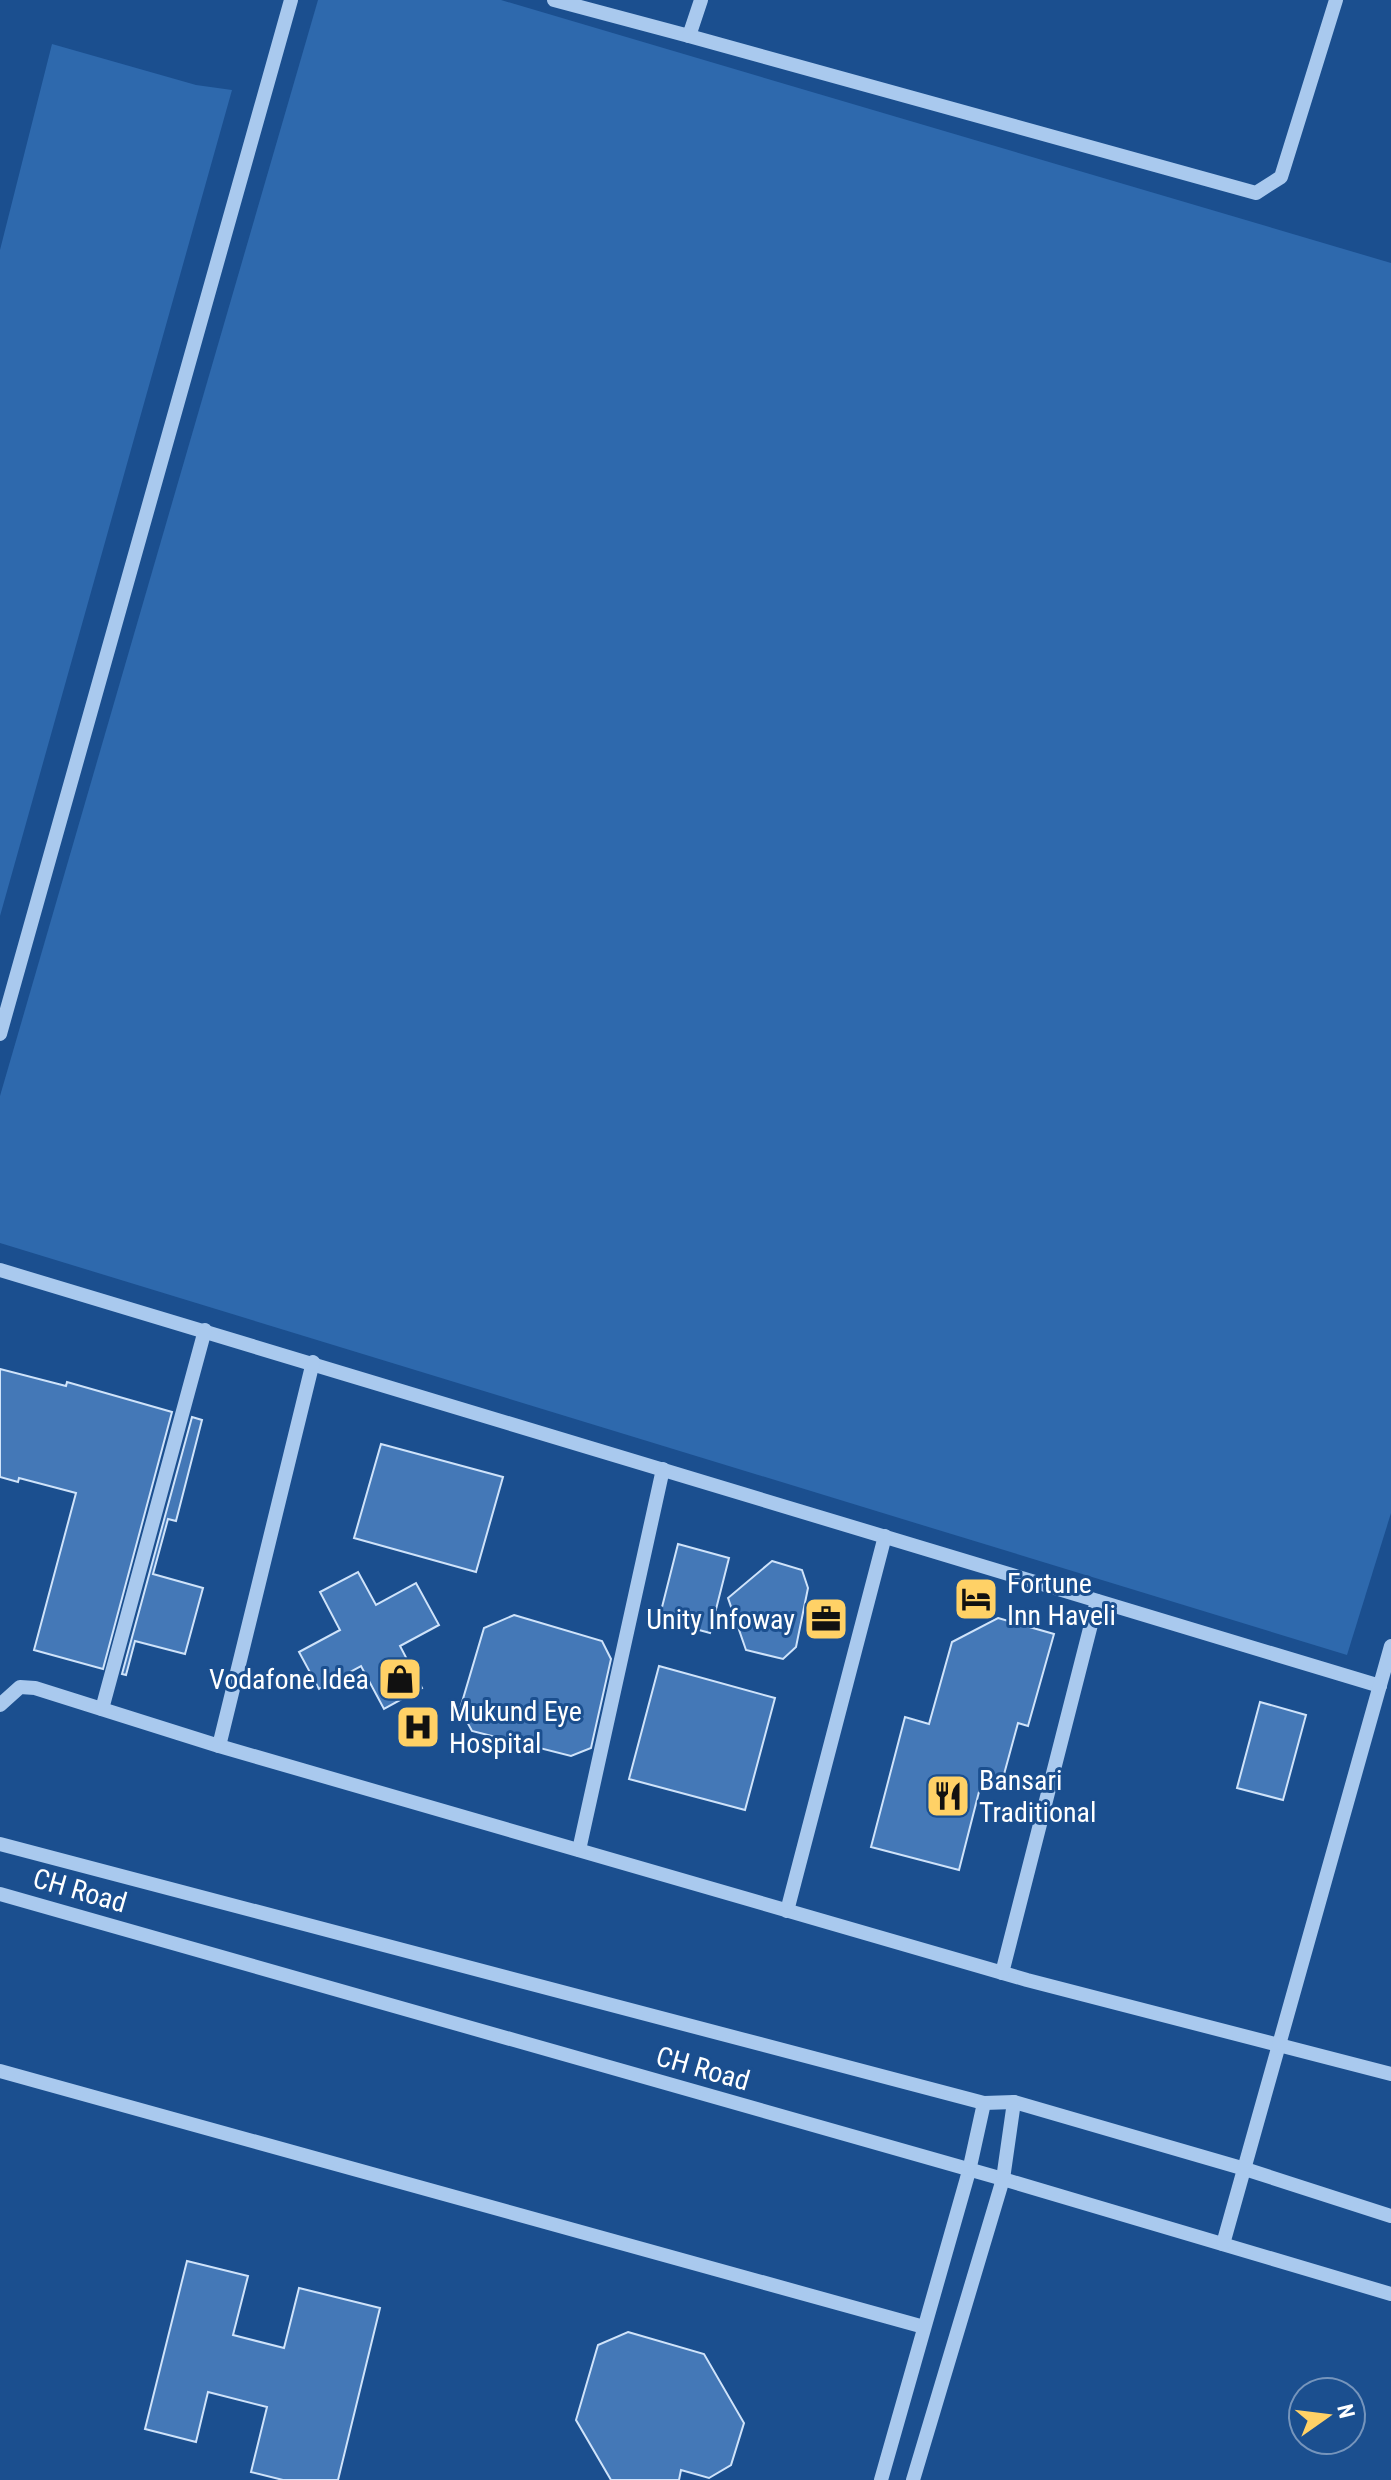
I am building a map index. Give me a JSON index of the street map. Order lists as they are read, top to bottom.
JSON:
{
  "streets": {
    "street": ["CH Road"]
  },
  "places": {
    "hotel": ["Fortune Inn Haveli"],
    "office": ["Unity Infoway"],
    "shop": ["Vodafone Idea"],
    "hospital": ["Mukund Eye Hospital"],
    "restaurant": ["Bansari Traditional"]
  },
  "north": "right"
}
